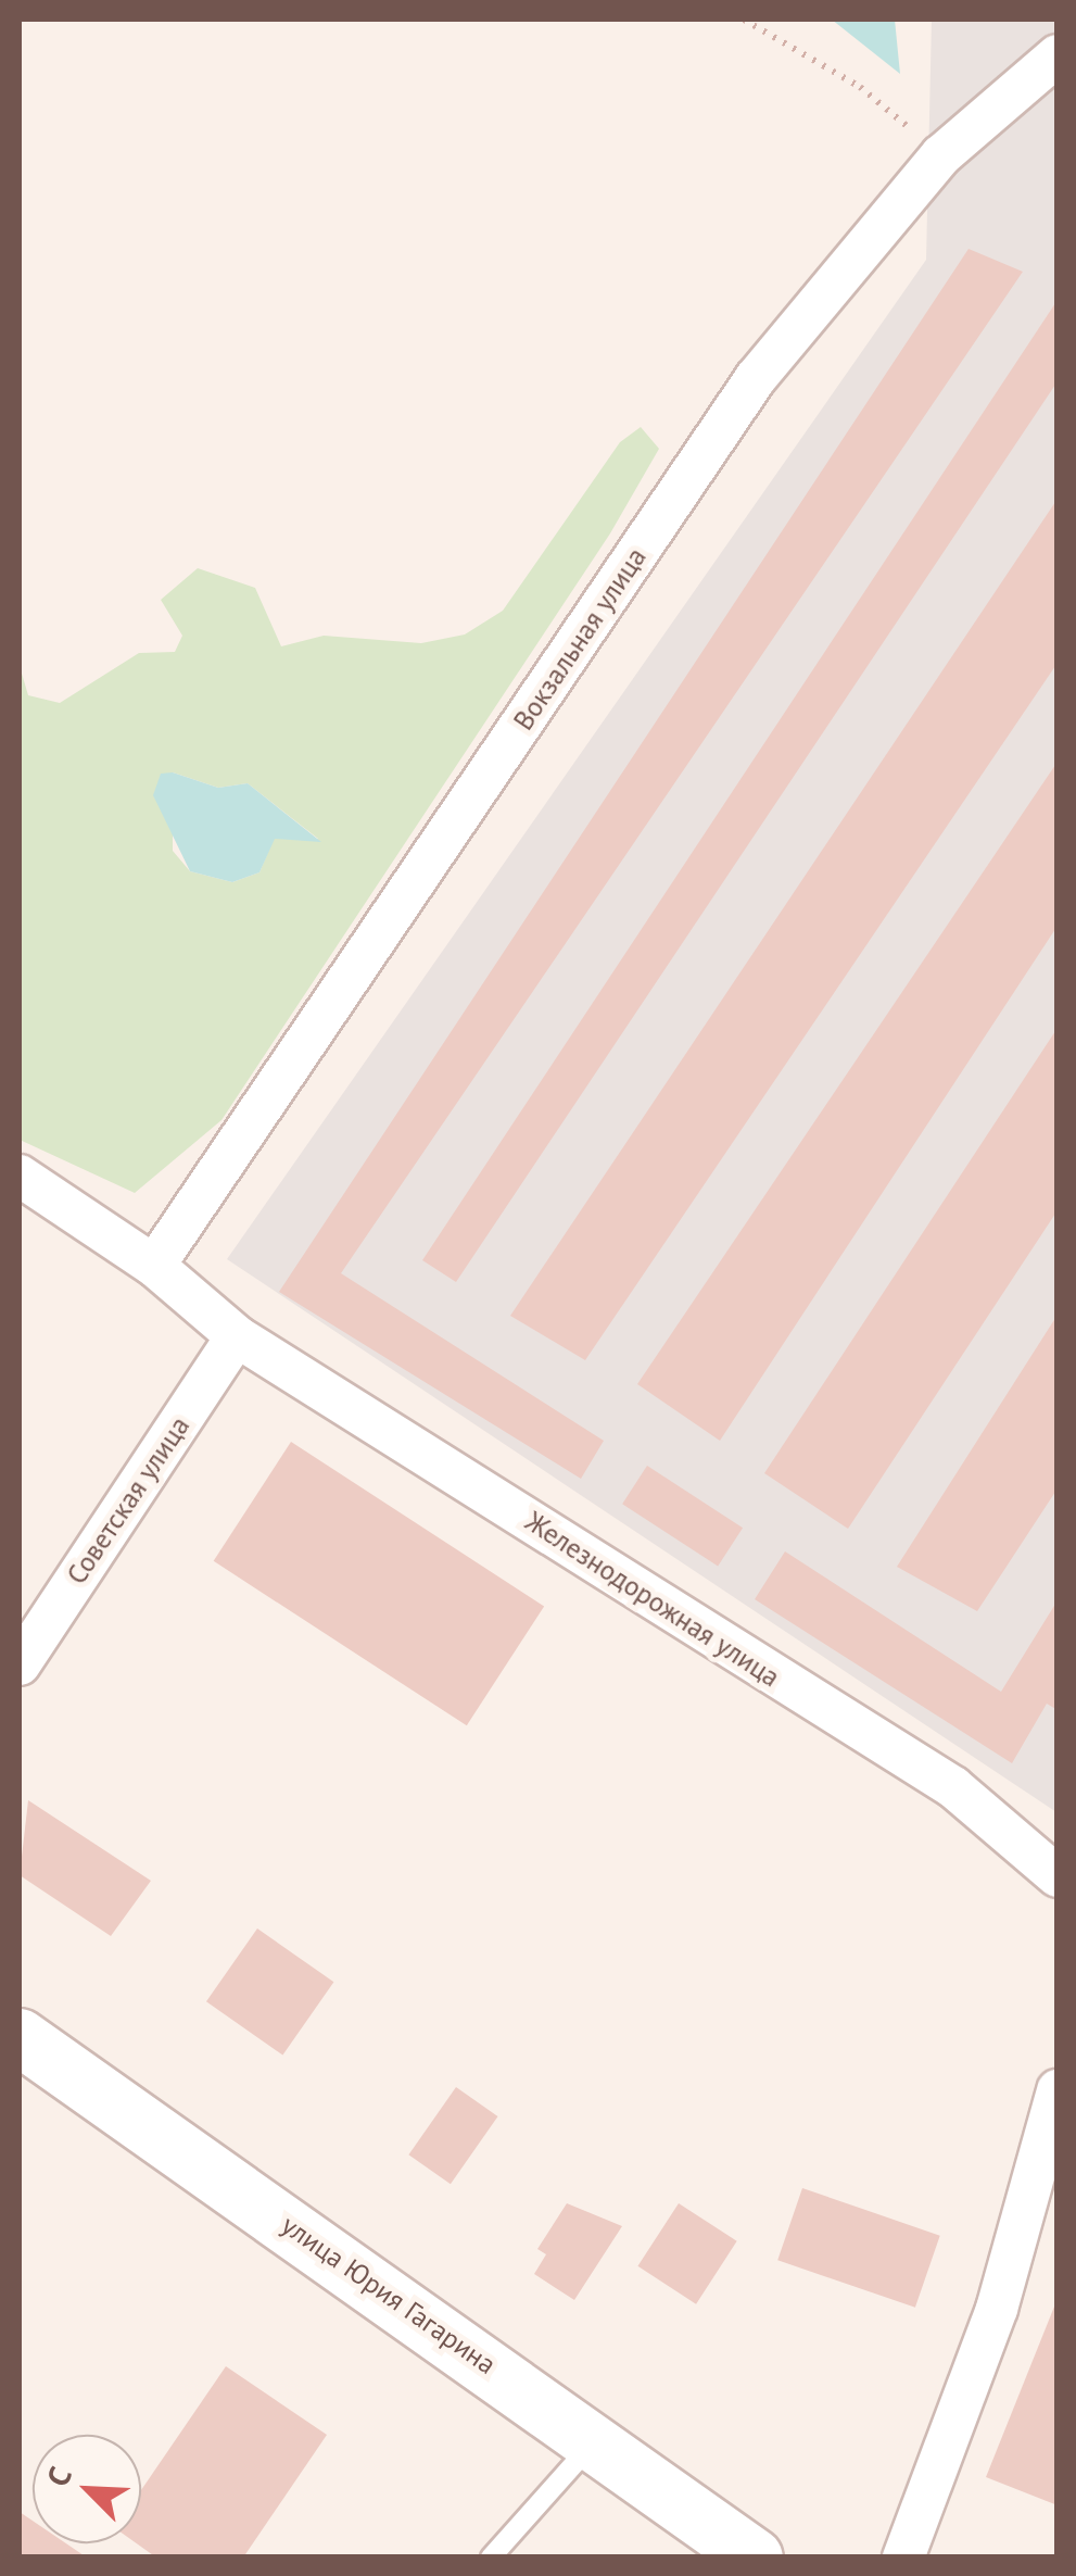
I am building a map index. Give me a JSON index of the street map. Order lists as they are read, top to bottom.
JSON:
{
  "streets": {
    "street": [
      "Вокзальная улица",
      "Советская улица",
      "Железнодорожная улица",
      "улица Юрия Гагарина"
    ]
  },
  "crossings": [
    ["Вокзальная улица", "Железнодорожная улица"],
    ["Советская улица", "Железнодорожная улица"]
  ],
  "north": "top left"
}
